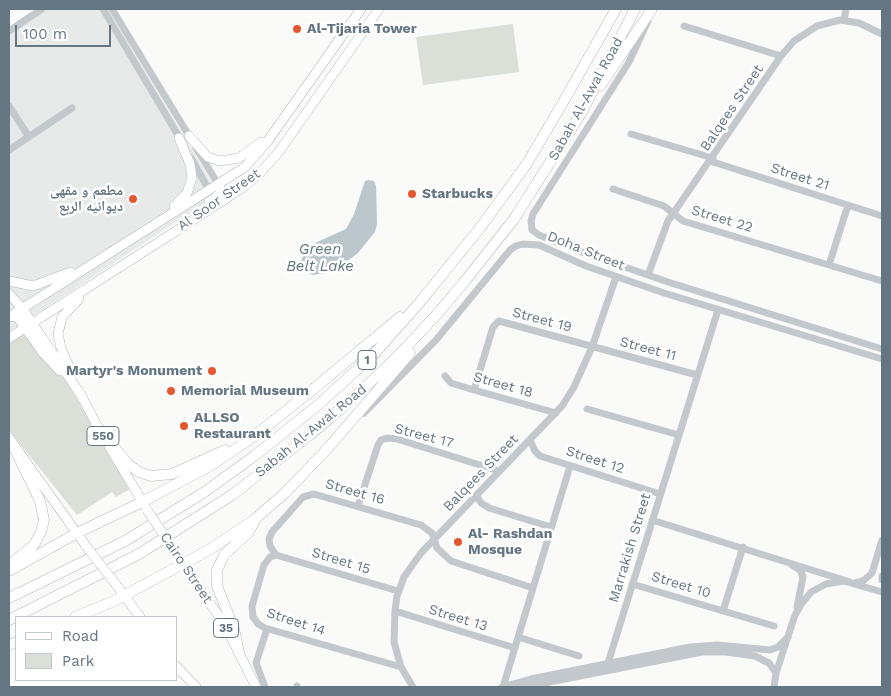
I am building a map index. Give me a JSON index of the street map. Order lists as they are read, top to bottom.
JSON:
{
  "streets": {
    "highway": ["Sabah Al-Awal Road", "1"],
    "main road": [
      "Al Soor Street",
      "550",
      "Cairo Street",
      "35"
    ],
    "street": [
      "Balqees Street",
      "Street 21",
      "Street 22",
      "Doha Street",
      "Street 19",
      "Street 11",
      "Street 18",
      "Street 17",
      "Street 12",
      "Street 16",
      "Marrakish Street",
      "Street 15",
      "Street 10",
      "Street 13",
      "Street 14"
    ]
  },
  "crossings": [
    ["Balqees Street", "Street 21"],
    ["Balqees Street", "Street 22"],
    ["Balqees Street", "Doha Street"],
    ["Balqees Street", "Street 19"],
    ["Balqees Street", "Street 11"],
    ["Balqees Street", "Street 18"],
    ["Balqees Street", "Street 17"],
    ["Balqees Street", "Street 12"],
    ["Balqees Street", "Street 16"],
    ["Balqees Street", "Street 15"],
    ["Balqees Street", "Street 13"],
    ["Balqees Street", "Street 14"],
    ["Al Soor Street", "550"],
    ["Doha Street", "Marrakish Street"],
    ["Street 19", "Street 11"],
    ["Street 19", "Street 18"],
    ["Street 11", "Marrakish Street"],
    ["550", "Cairo Street"],
    ["Street 17", "Street 16"],
    ["Street 12", "Marrakish Street"],
    ["Street 16", "Street 15"],
    ["Street 16", "Street 14"],
    ["Marrakish Street", "Street 10"],
    ["Street 15", "Street 14"]
  ],
  "water": ["Green Belt Lake"],
  "places": [
    "Al-Tijaria Tower",
    "Starbucks",
    "مطعم و مقهى ديوانيه الربع",
    "Martyr's Monument",
    "Memorial Museum",
    "ALLSO Restaurant",
    "Al- Rashdan Mosque"
  ],
  "legend": ["Road", "Park"],
  "scale_bar": "100 m"
}
